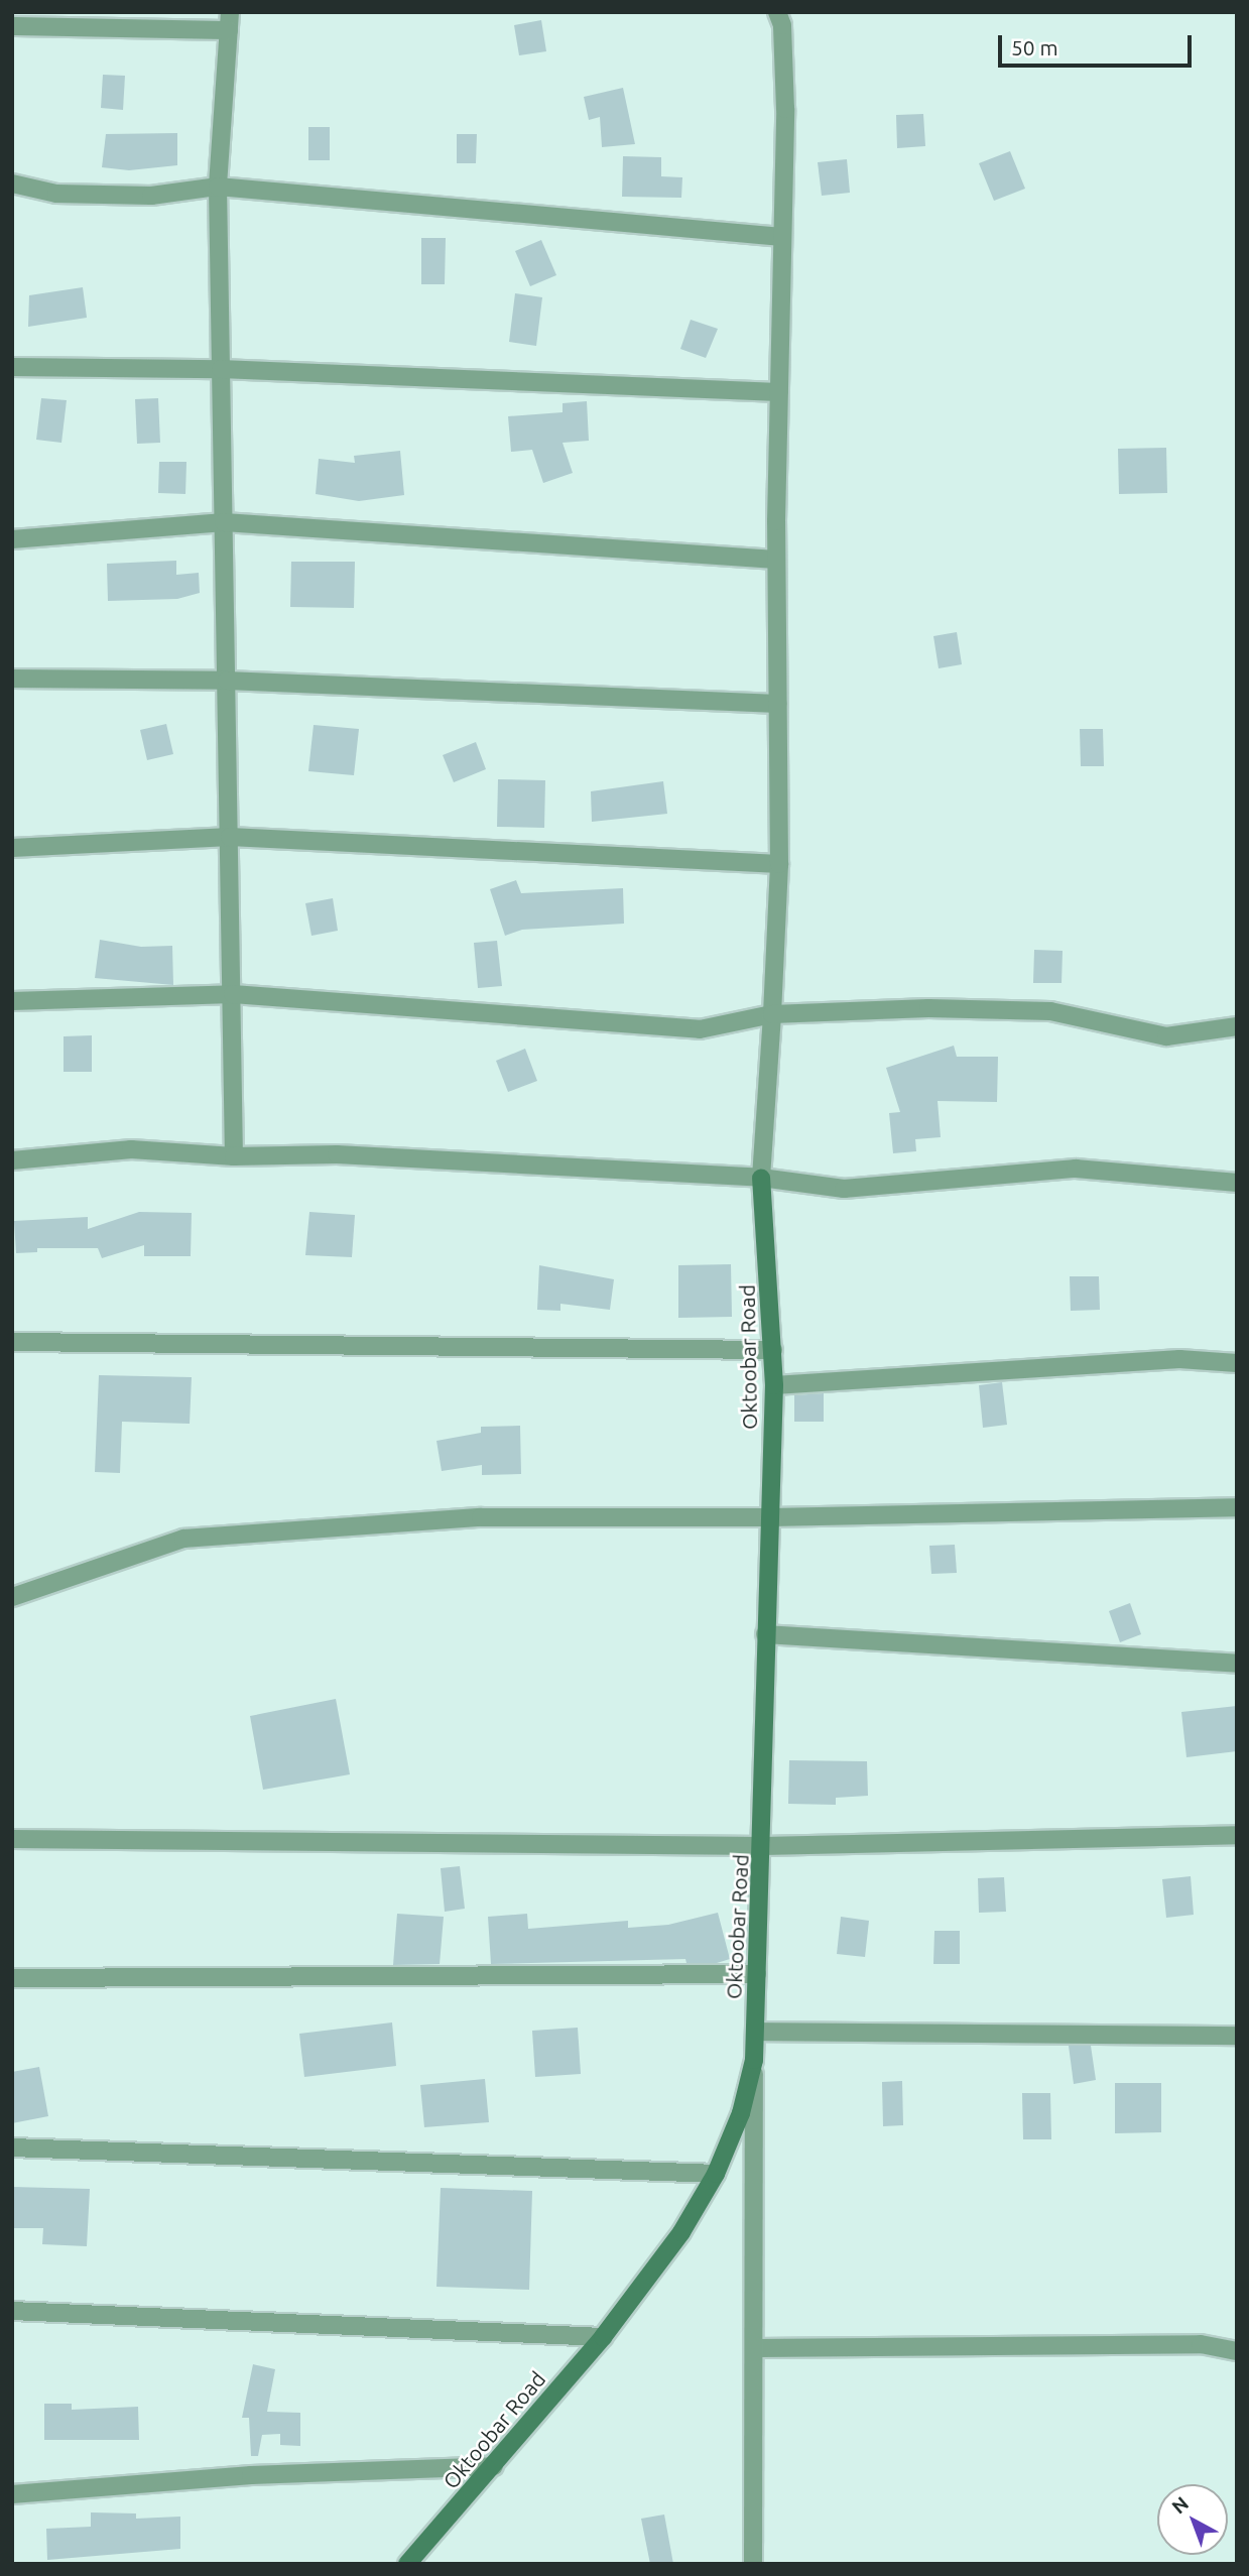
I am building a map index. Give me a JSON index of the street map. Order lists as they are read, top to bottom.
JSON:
{
  "streets": {
    "street": ["Oktoobar Road"]
  },
  "scale_bar": "50 m",
  "north": "top left"
}
